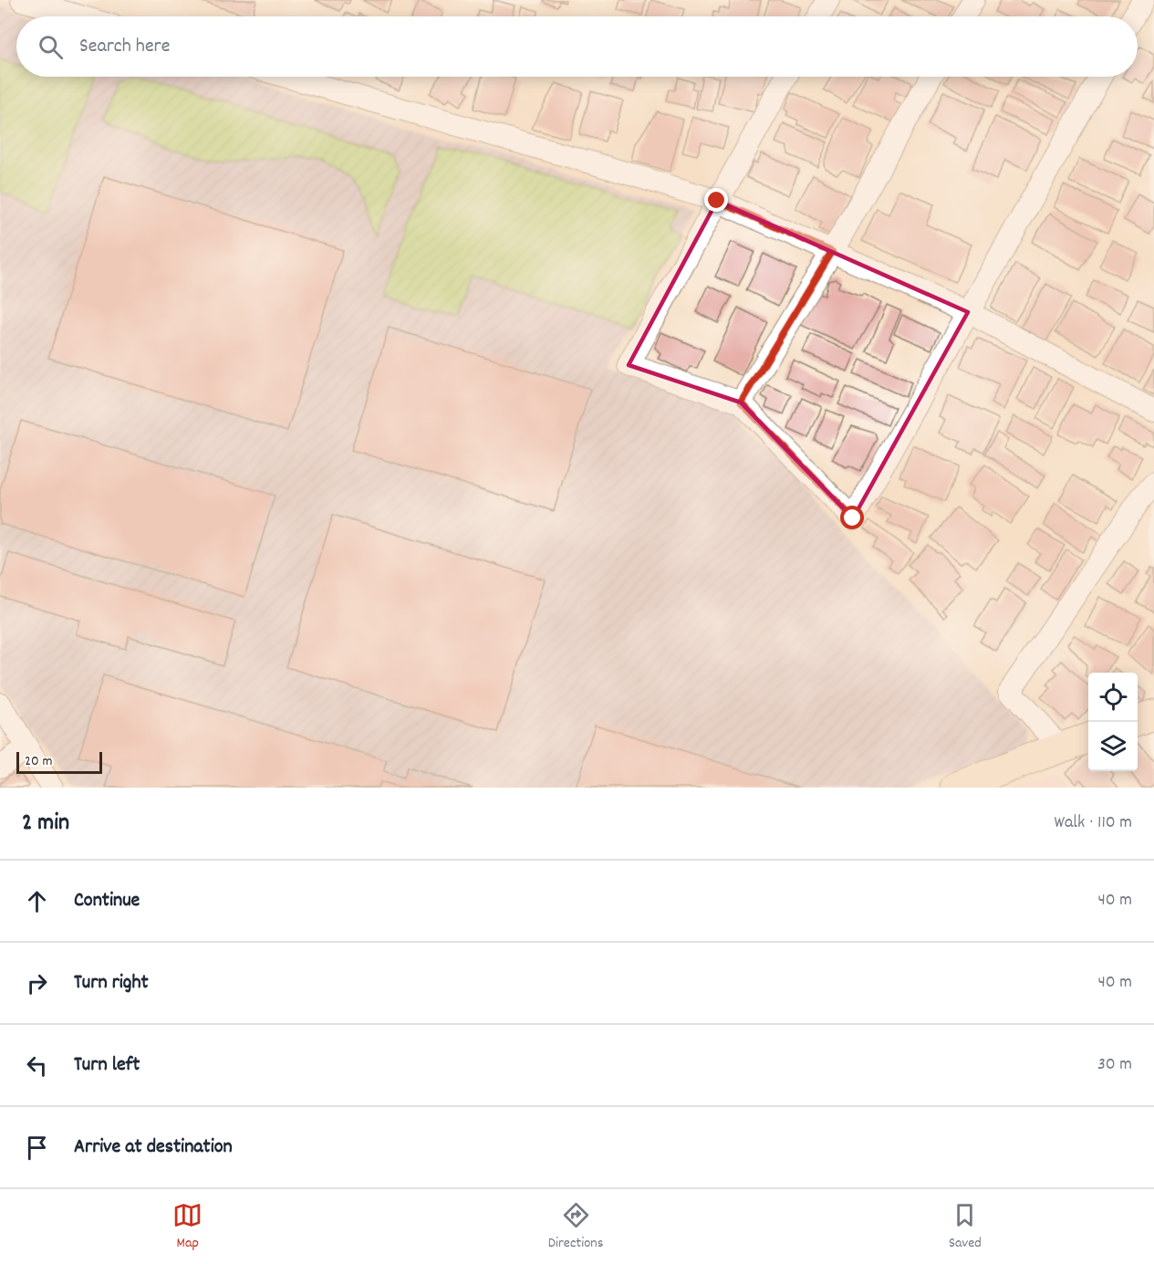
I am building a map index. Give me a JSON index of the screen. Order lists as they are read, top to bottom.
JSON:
{
  "scale_bar": "20 m",
  "page": {
    "search": "Search here",
    "scale": "20 m",
    "heading": ["2 min", "Walk · 110 m"],
    "list": [
      ["Continue", "40 m"],
      ["Turn right", "40 m"],
      ["Turn left", "30 m"],
      "Arrive at destination"
    ],
    "nav": ["Map", "Directions", "Saved"]
  }
}
